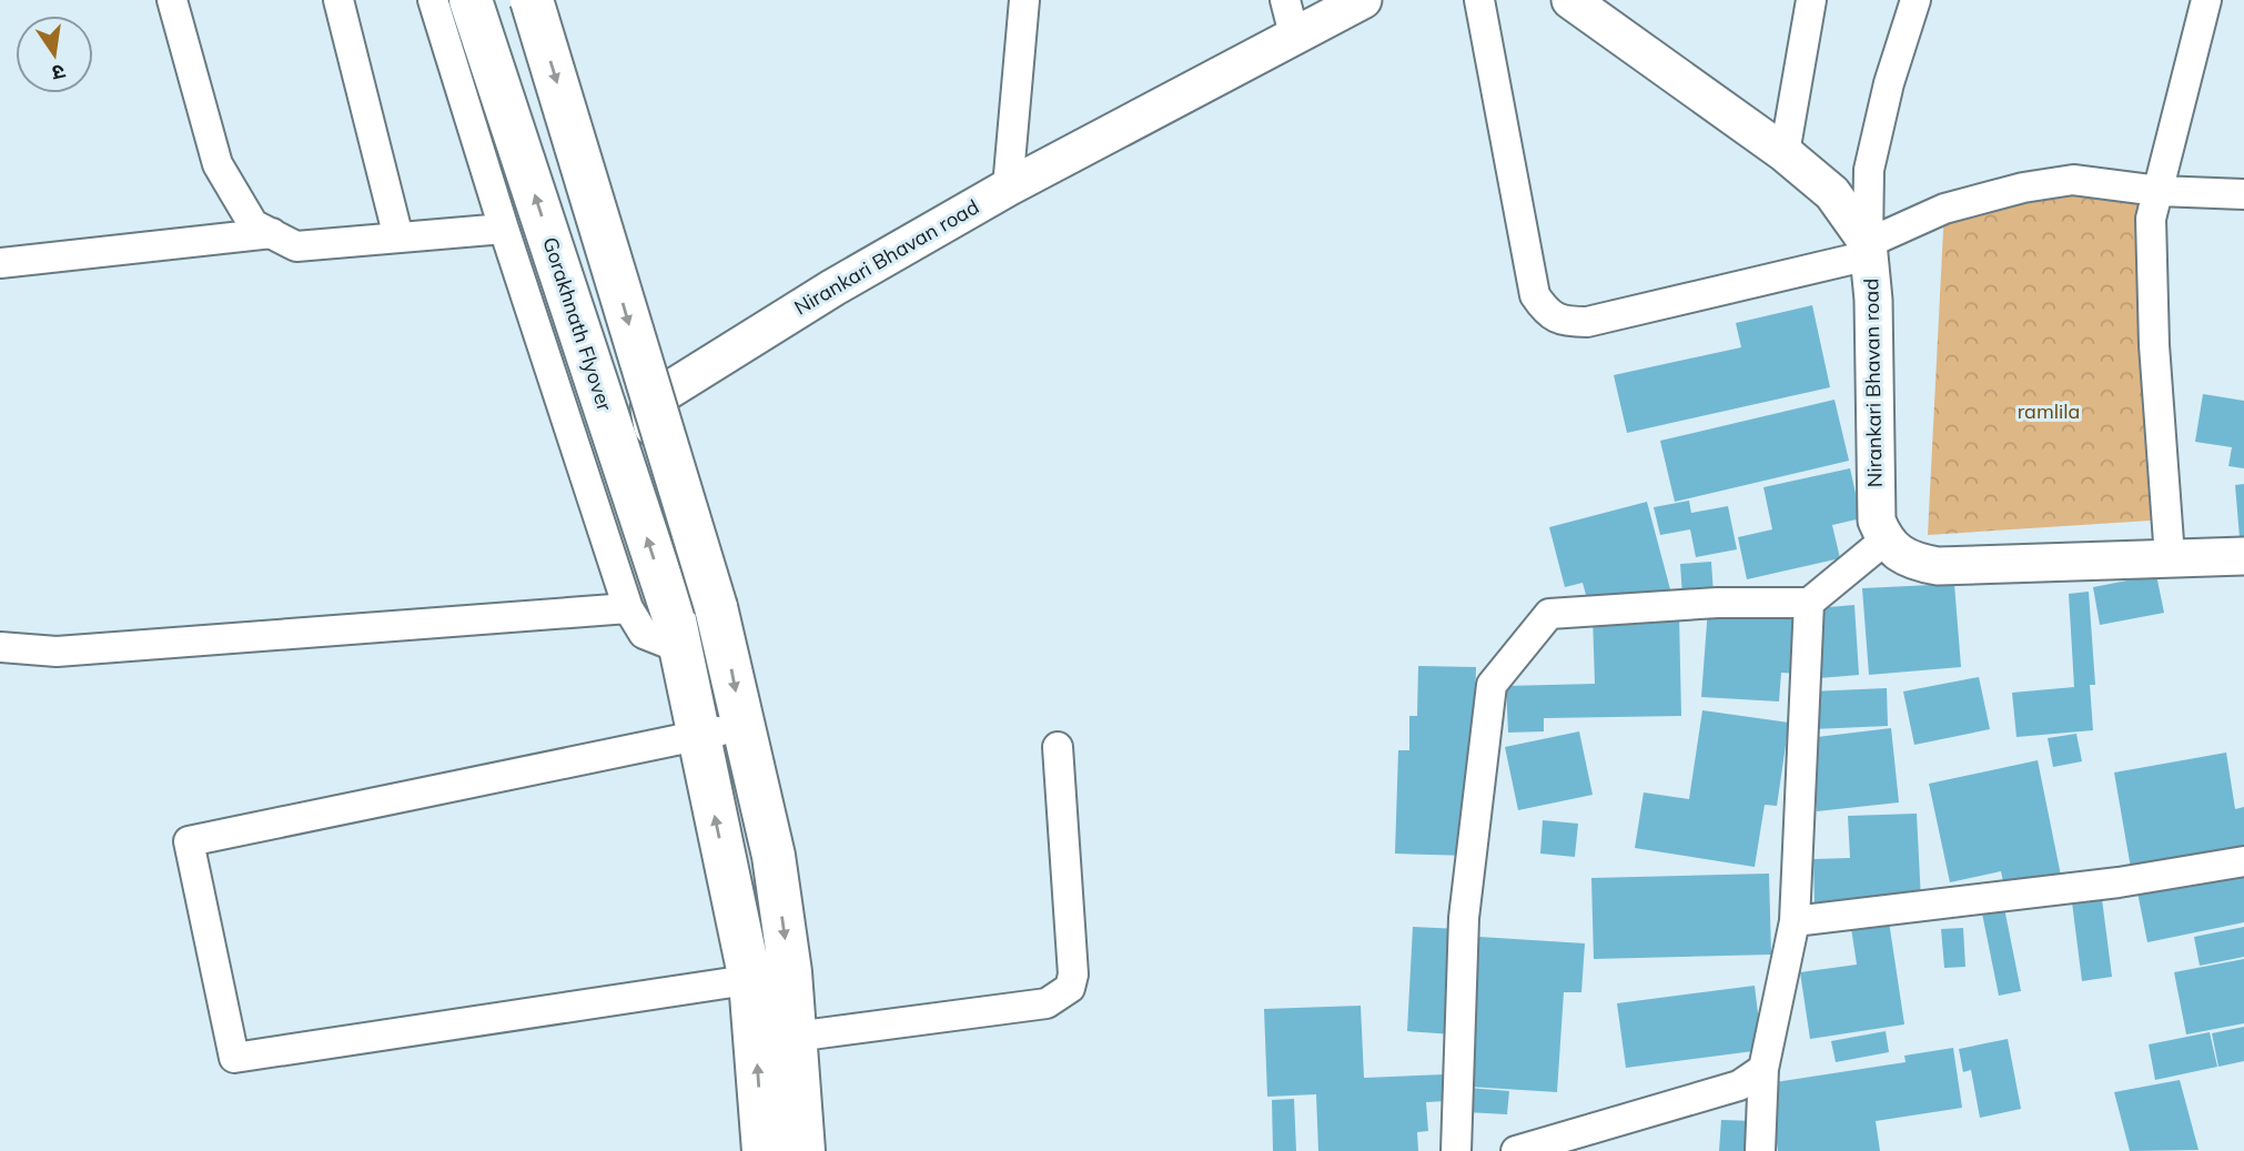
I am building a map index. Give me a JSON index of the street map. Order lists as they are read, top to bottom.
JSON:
{
  "streets": {
    "main road": ["Gorakhnath Flyover"],
    "street": ["Nirankari Bhavan road"]
  },
  "crossings": [
    ["Nirankari Bhavan road", "Gorakhnath Flyover"]
  ],
  "parks": ["ramlila"],
  "north": "bottom"
}
